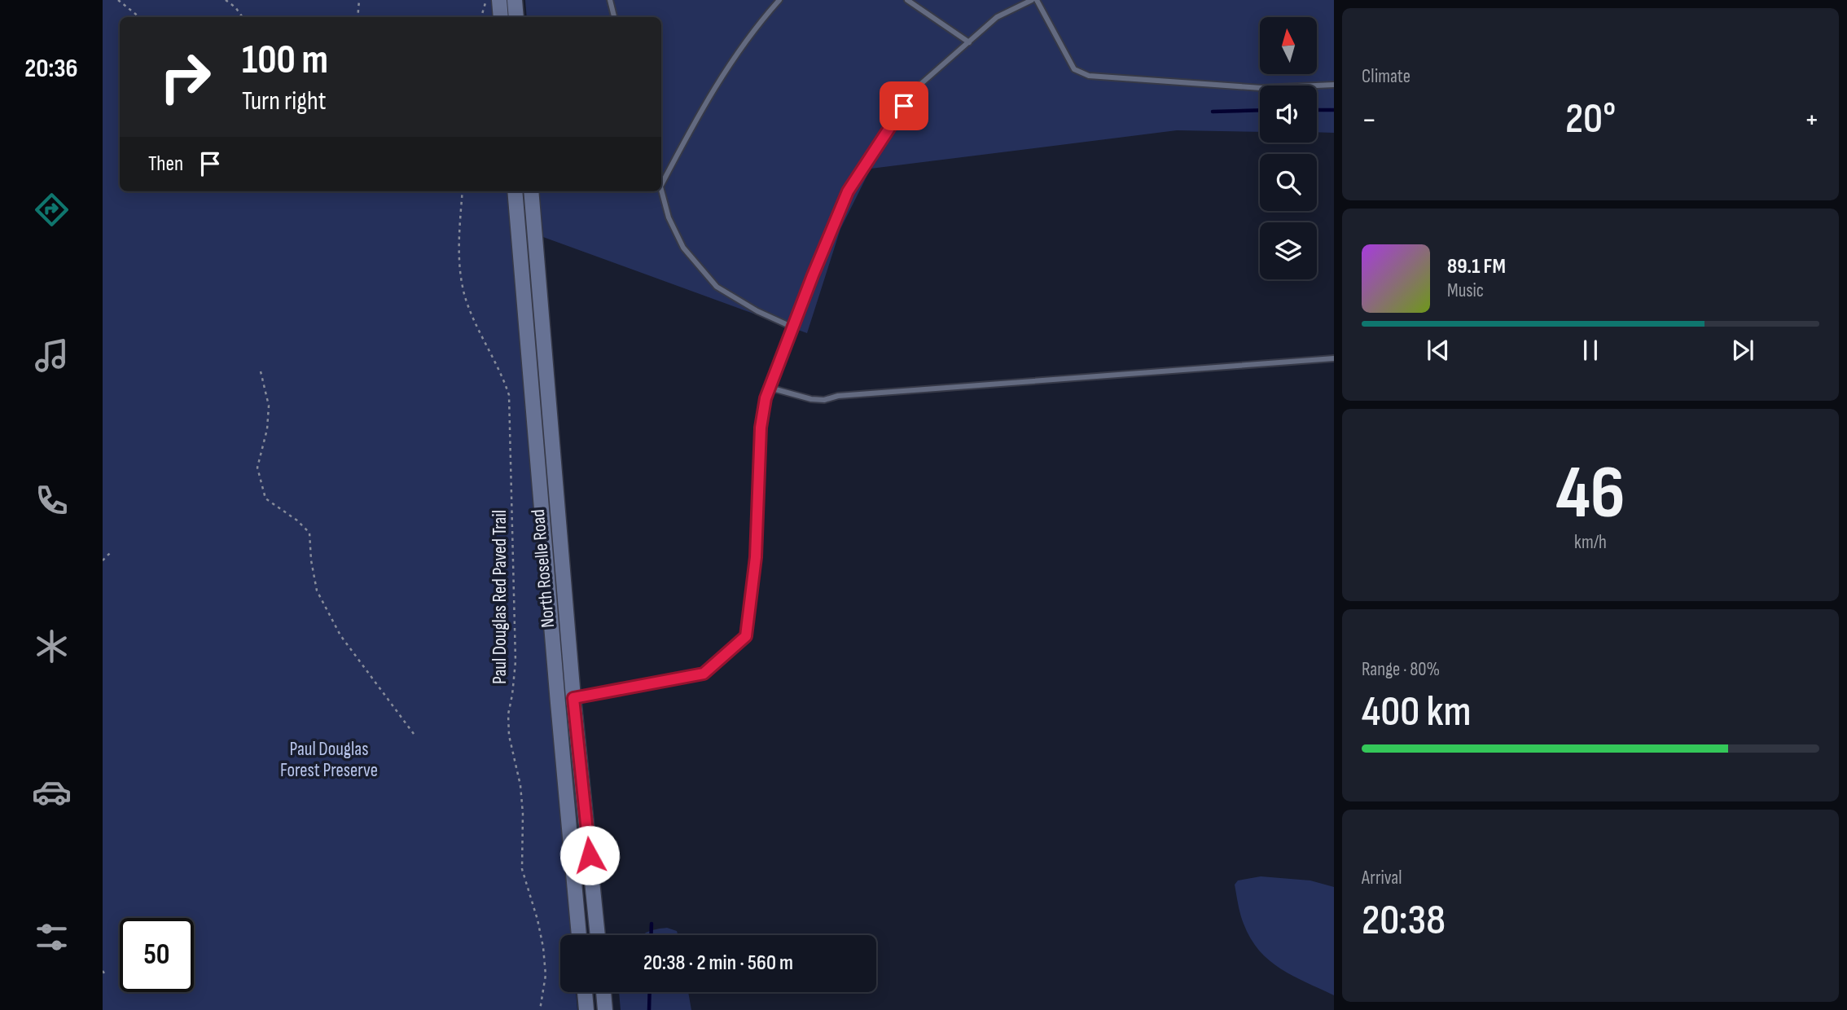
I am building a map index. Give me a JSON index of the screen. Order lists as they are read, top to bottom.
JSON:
{
  "streets": {
    "main road": ["North Roselle Road"],
    "path": ["Paul Douglas Red Paved Trail"]
  },
  "parks": ["Paul Douglas Forest Preserve"],
  "north": "top",
  "page": {
    "tabs": "20:36",
    "tile": [
      "Climate",
      ["46", "km/h"],
      ["Range · 80%", "400 km"],
      ["Arrival", "20:38"]
    ],
    "turn": ["100 m", "Turn right"],
    "heat": ["−", "20°", "+"],
    "then": "Then",
    "song": ["89.1 FM", "Music"],
    "limit": "50",
    "trip": "20:38 · 2 min · 560 m"
  }
}
